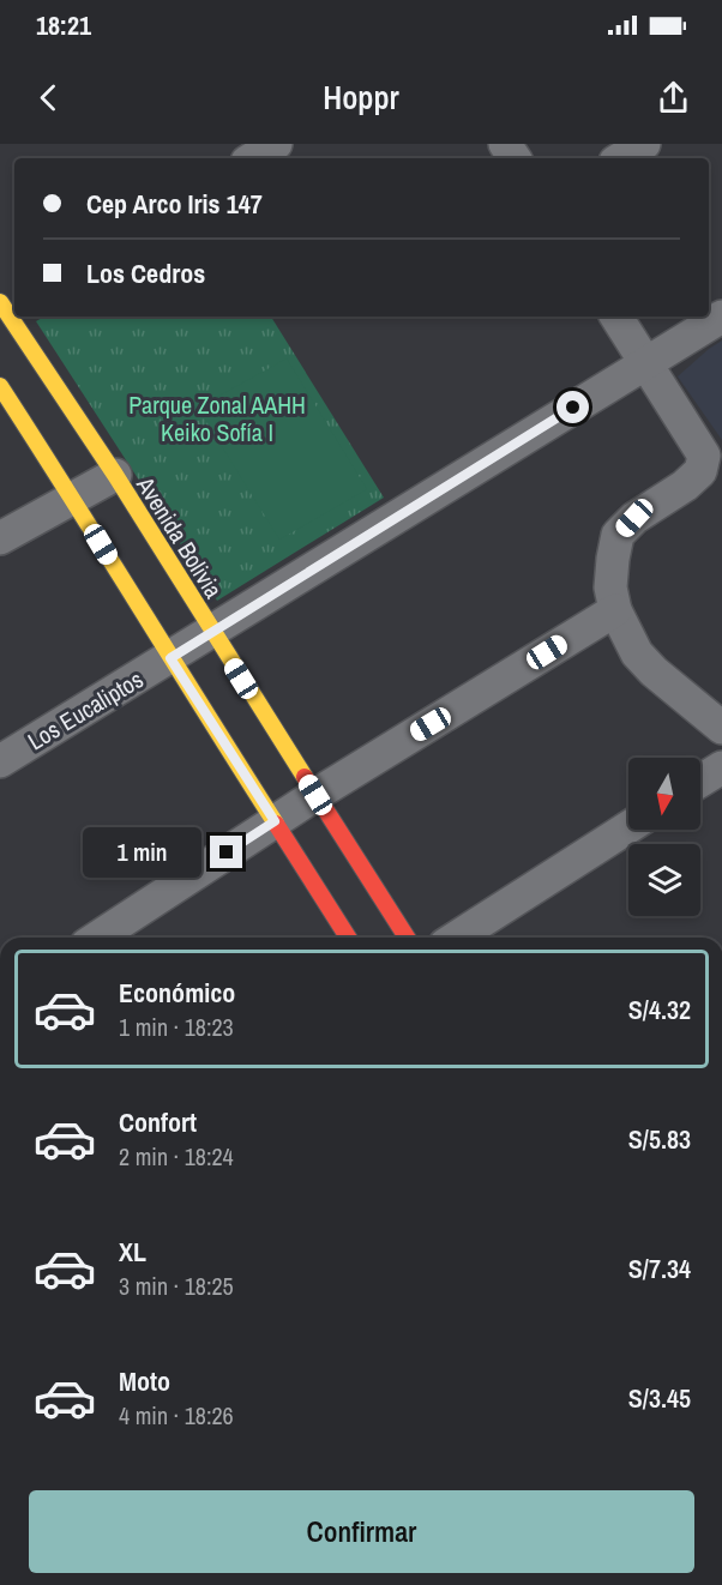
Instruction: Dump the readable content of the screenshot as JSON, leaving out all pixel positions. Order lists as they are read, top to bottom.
{
  "streets": {
    "main road": ["Avenida Bolivia"],
    "street": ["Los Eucaliptos"]
  },
  "crossings": [
    ["Avenida Bolivia", "Los Eucaliptos"]
  ],
  "parks": ["Parque Zonal AAHH Keiko Sofía I"],
  "north": "bottom",
  "page": {
    "status": "18:21",
    "header": "Hoppr",
    "banner": ["Cep Arco Iris 147", "Los Cedros"],
    "bubble": "1 min",
    "list": [
      {
        "name": "Económico",
        "note": "1 min · 18:23",
        "value": "S/4.32"
      },
      {
        "name": "Confort",
        "note": "2 min · 18:24",
        "value": "S/5.83"
      },
      {
        "name": "XL",
        "note": "3 min · 18:25",
        "value": "S/7.34"
      },
      {
        "name": "Moto",
        "note": "4 min · 18:26",
        "value": "S/3.45"
      }
    ],
    "buttons": "Confirmar"
  }
}
